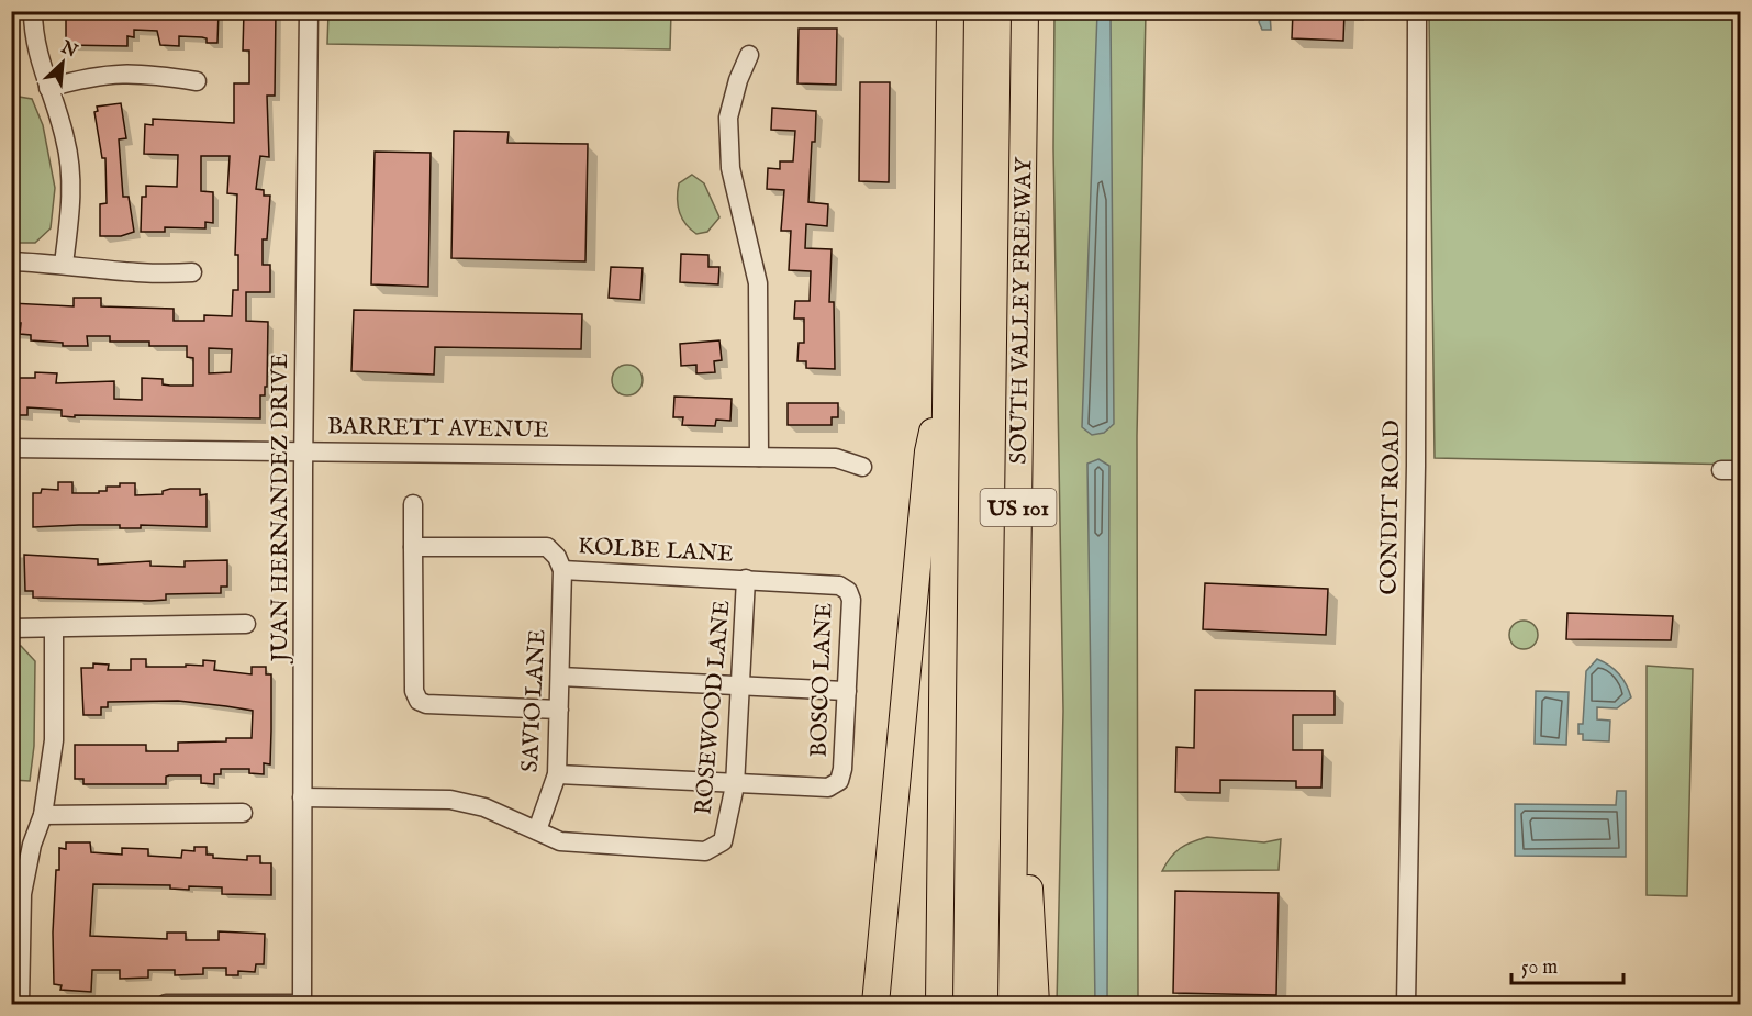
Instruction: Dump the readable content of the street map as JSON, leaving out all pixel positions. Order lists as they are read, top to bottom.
{
  "streets": {
    "highway": ["SOUTH VALLEY FREEWAY", "US 101"],
    "street": [
      "BARRETT AVENUE",
      "JUAN HERNANDEZ DRIVE",
      "CONDIT ROAD",
      "KOLBE LANE",
      "BOSCO LANE",
      "SAVIO LANE",
      "ROSEWOOD LANE"
    ]
  },
  "crossings": [
    ["BARRETT AVENUE", "JUAN HERNANDEZ DRIVE"],
    ["JUAN HERNANDEZ DRIVE", "ROSEWOOD LANE"],
    ["KOLBE LANE", "BOSCO LANE"],
    ["KOLBE LANE", "SAVIO LANE"],
    ["KOLBE LANE", "ROSEWOOD LANE"],
    ["BOSCO LANE", "ROSEWOOD LANE"],
    ["SAVIO LANE", "ROSEWOOD LANE"]
  ],
  "scale_bar": "50 m",
  "north": "top right"
}
